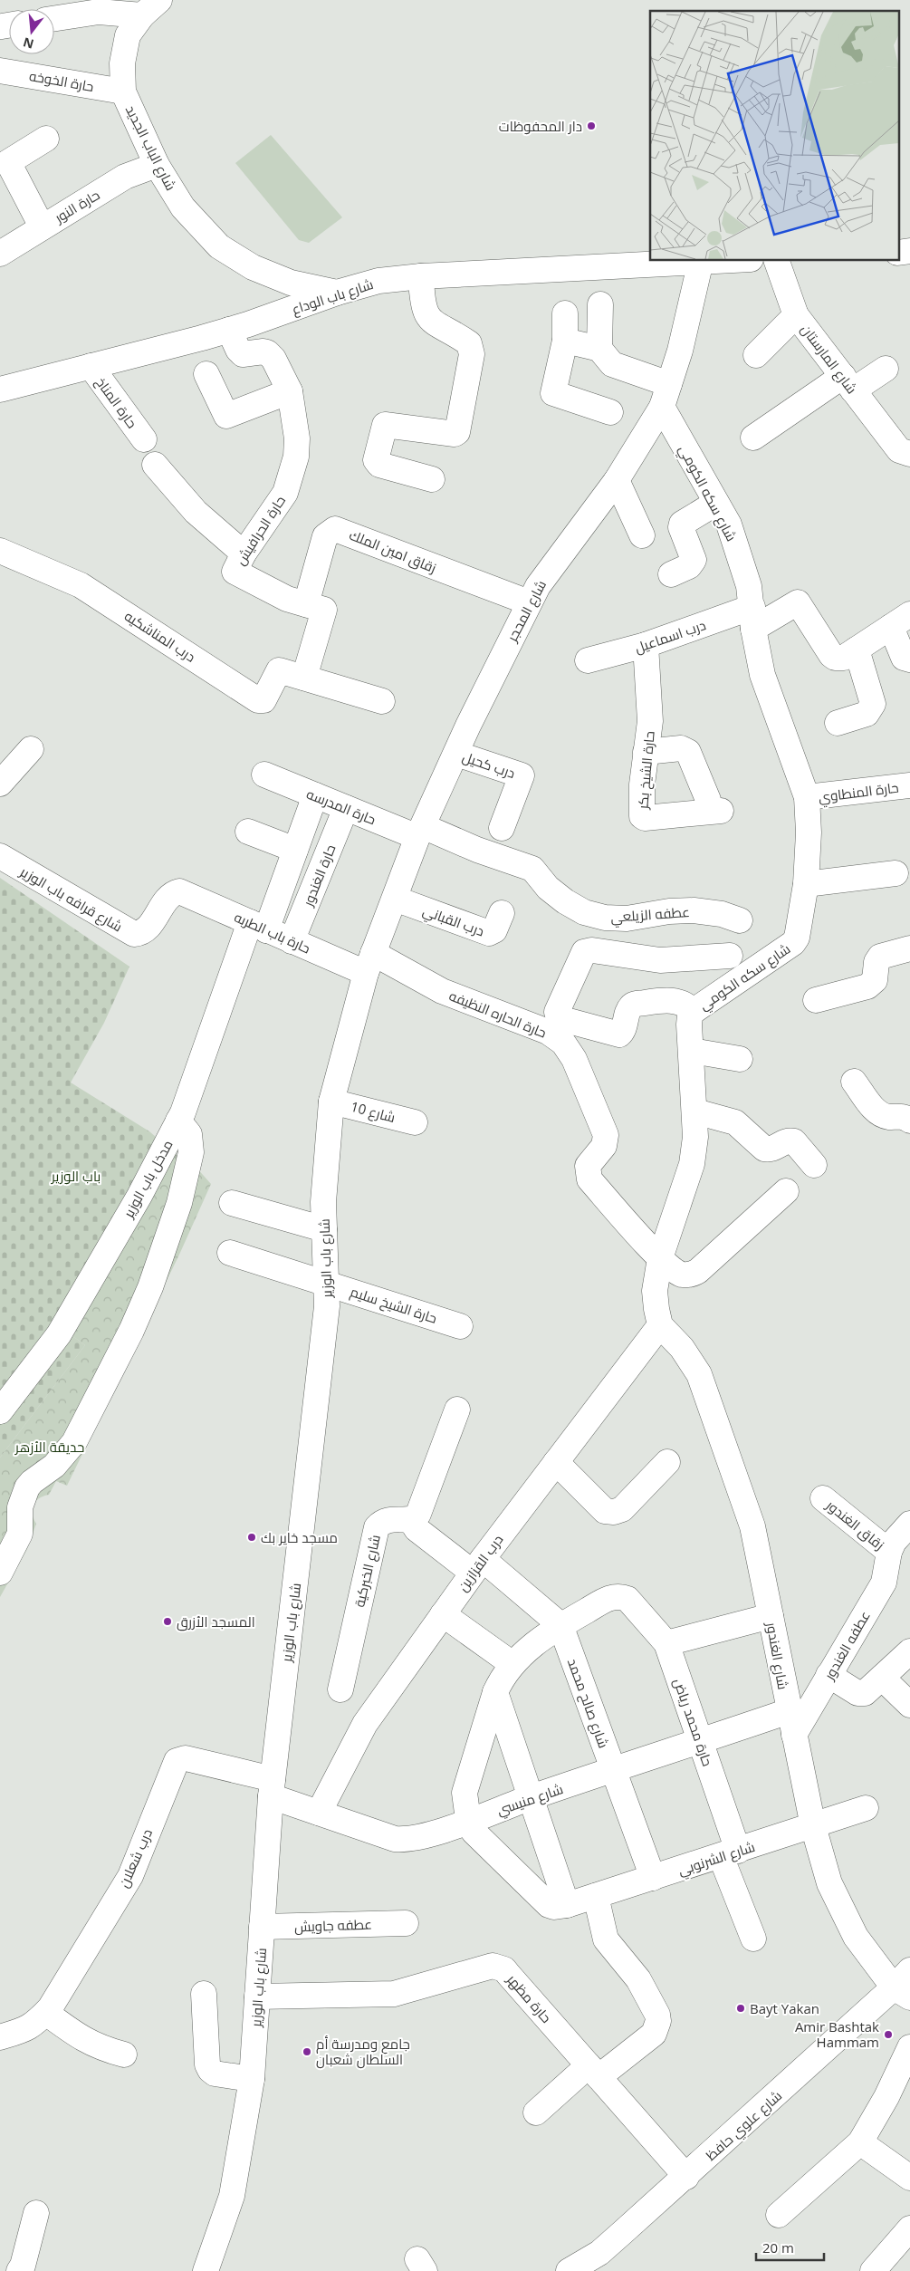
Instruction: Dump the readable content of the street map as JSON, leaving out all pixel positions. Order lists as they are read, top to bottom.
{
  "streets": {
    "street": [
      "حارة الخوخه",
      "شارع الباب الجديد",
      "حارة النور",
      "شارع باب الوداع",
      "شارع المارستان",
      "حارة المناخ",
      "شارع سكه الكومي",
      "حارة الحرافيش",
      "زقاق امين الملك",
      "شارع المحجر",
      "درب المناشكيه",
      "درب اسماعيل",
      "درب كحيل",
      "حارة الشيخ بكر",
      "حارة المنطاوي",
      "حارة المدرسه",
      "حارة الغندور",
      "شارع قرافه باب الوزير",
      "عطفه الزيلعي",
      "درب القباني",
      "حارة باب الطربه",
      "حارة الحاره النظيفه",
      "شارع 10",
      "مدخل باب الوزير",
      "شارع باب الوزير",
      "حارة الشيخ سليم",
      "زقاق الغندور",
      "درب القزازين",
      "شارع الخبركية",
      "عطفه الغندور",
      "شارع الغندور",
      "شارع صالح محمد",
      "حارة محمد رياض",
      "شارع منيسي",
      "درب شعلان",
      "شارع الشرنوبي",
      "عطفه جاويش",
      "حارة مظهر",
      "شارع علوي حافظ"
    ]
  },
  "crossings": [
    ["حارة الخوخه", "شارع الباب الجديد"],
    ["شارع الباب الجديد", "حارة النور"],
    ["شارع الباب الجديد", "شارع باب الوداع"],
    ["شارع باب الوداع", "حارة المناخ"],
    ["شارع باب الوداع", "حارة الحرافيش"],
    ["شارع باب الوداع", "شارع المحجر"],
    ["شارع سكه الكومي", "شارع المحجر"],
    ["شارع سكه الكومي", "درب اسماعيل"],
    ["شارع سكه الكومي", "حارة المنطاوي"],
    ["شارع سكه الكومي", "حارة الحاره النظيفه"],
    ["شارع سكه الكومي", "درب القزازين"],
    ["شارع سكه الكومي", "شارع الغندور"],
    ["حارة الحرافيش", "زقاق امين الملك"],
    ["حارة الحرافيش", "درب المناشكيه"],
    ["زقاق امين الملك", "شارع المحجر"],
    ["شارع المحجر", "درب كحيل"],
    ["شارع المحجر", "حارة المدرسه"],
    ["شارع المحجر", "عطفه الزيلعي"],
    ["شارع المحجر", "درب القباني"],
    ["شارع المحجر", "حارة باب الطربه"],
    ["شارع المحجر", "حارة الحاره النظيفه"],
    ["شارع المحجر", "شارع باب الوزير"],
    ["درب اسماعيل", "حارة الشيخ بكر"],
    ["حارة المدرسه", "حارة الغندور"],
    ["حارة المدرسه", "عطفه الزيلعي"],
    ["حارة المدرسه", "مدخل باب الوزير"],
    ["حارة الغندور", "حارة باب الطربه"],
    ["شارع قرافه باب الوزير", "حارة باب الطربه"],
    ["حارة باب الطربه", "حارة الحاره النظيفه"],
    ["حارة باب الطربه", "مدخل باب الوزير"],
    ["حارة باب الطربه", "شارع باب الوزير"],
    ["حارة الحاره النظيفه", "شارع باب الوزير"],
    ["شارع 10", "شارع باب الوزير"],
    ["شارع باب الوزير", "حارة الشيخ سليم"],
    ["شارع باب الوزير", "شارع منيسي"],
    ["شارع باب الوزير", "درب شعلان"],
    ["شارع باب الوزير", "عطفه جاويش"],
    ["شارع باب الوزير", "حارة مظهر"],
    ["زقاق الغندور", "عطفه الغندور"],
    ["درب القزازين", "شارع الغندور"],
    ["درب القزازين", "شارع صالح محمد"],
    ["درب القزازين", "شارع منيسي"],
    ["شارع الخبركية", "شارع صالح محمد"],
    ["عطفه الغندور", "شارع الغندور"],
    ["عطفه الغندور", "شارع منيسي"],
    ["شارع الغندور", "شارع منيسي"],
    ["شارع الغندور", "شارع الشرنوبي"],
    ["شارع الغندور", "شارع علوي حافظ"],
    ["شارع صالح محمد", "حارة محمد رياض"],
    ["شارع صالح محمد", "شارع منيسي"],
    ["شارع صالح محمد", "شارع الشرنوبي"],
    ["حارة محمد رياض", "شارع منيسي"],
    ["حارة محمد رياض", "شارع الشرنوبي"],
    ["شارع منيسي", "درب شعلان"],
    ["حارة مظهر", "شارع علوي حافظ"]
  ],
  "parks": ["باب الوزير", "حديقة الأزهر"],
  "places": [
    "دار المحفوظات",
    "مسجد خاير بك",
    "المسجد الأزرق",
    "Bayt Yakan",
    "Amir Bashtak Hammam",
    "جامع ومدرسة أم السلطان شعبان"
  ],
  "scale_bar": "20 m",
  "north": "bottom"
}
